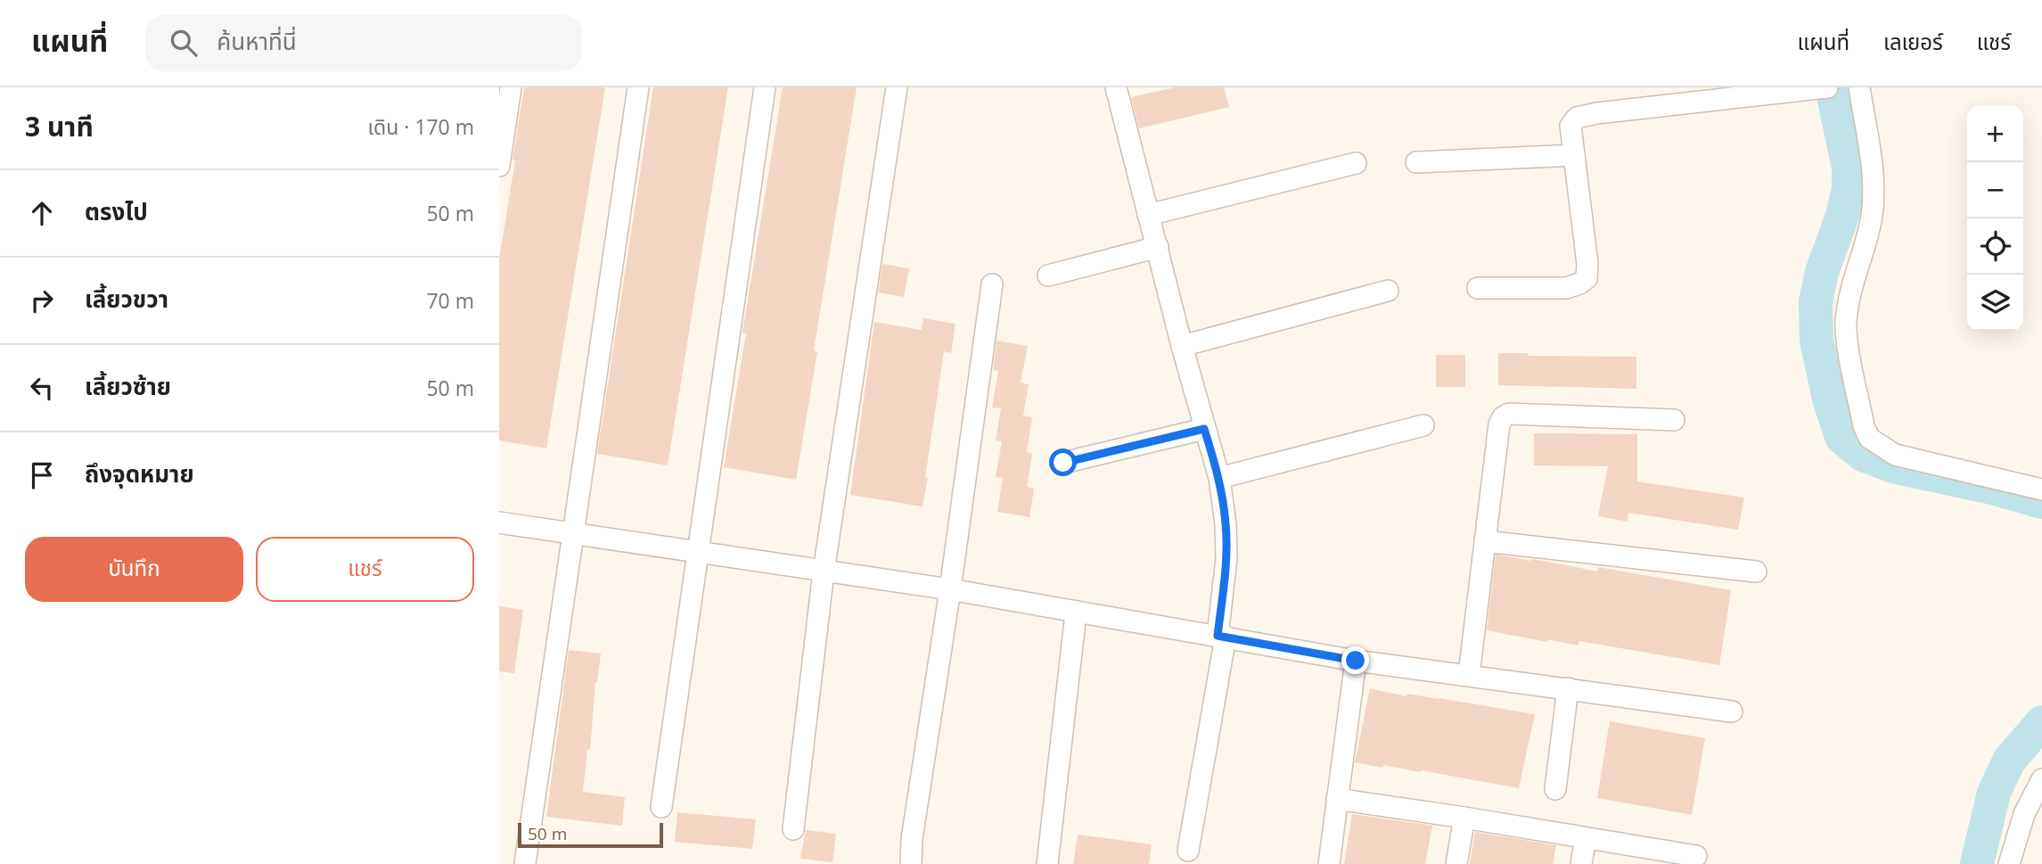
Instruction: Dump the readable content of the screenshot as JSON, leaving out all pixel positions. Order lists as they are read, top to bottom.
{
  "scale_bar": "50 m",
  "page": {
    "header": "แผนที่",
    "search": "ค้นหาที่นี่",
    "nav": ["แผนที่", "เลเยอร์", "แชร์"],
    "heading": ["3 นาที", "เดิน · 170 m"],
    "map_buttons": ["+", "−"],
    "list": [
      ["ตรงไป", "50 m"],
      ["เลี้ยวขวา", "70 m"],
      ["เลี้ยวซ้าย", "50 m"],
      "ถึงจุดหมาย"
    ],
    "buttons": ["บันทึก", "แชร์"],
    "scale": "50 m"
  }
}
